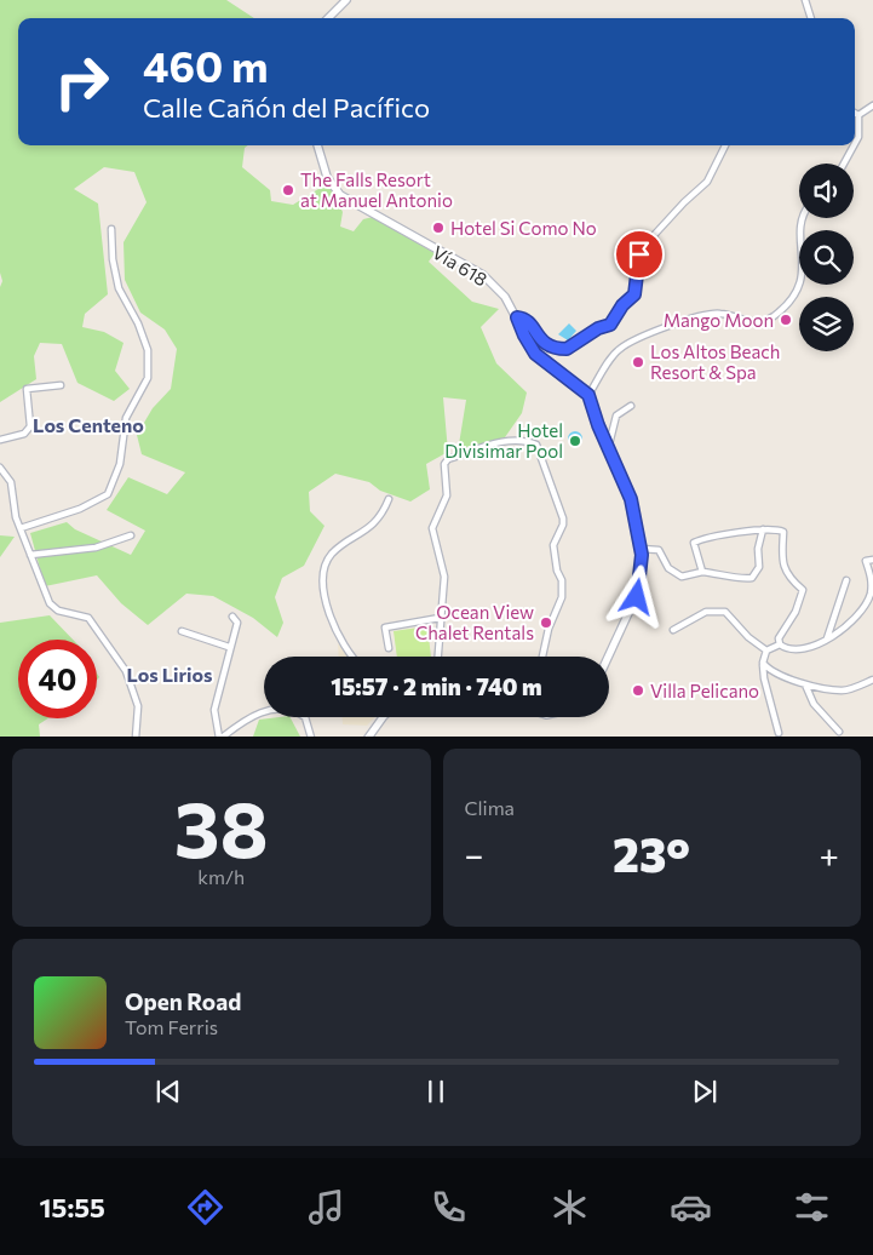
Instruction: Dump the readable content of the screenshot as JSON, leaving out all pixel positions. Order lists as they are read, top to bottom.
{
  "streets": {
    "street": ["Vía 618"]
  },
  "districts": ["Los Centeno", "Los Lirios"],
  "places": [
    "The Falls Resort at Manuel Antonio",
    "Hotel Si Como No",
    "Mango Moon",
    "Los Altos Beach Resort & Spa",
    "Hotel Divisimar Pool",
    "Ocean View Chalet Rentals",
    "Villa Pelicano"
  ],
  "page": {
    "turn": ["460 m", "Calle Cañón del Pacífico"],
    "limit": "40",
    "trip": "15:57 · 2 min · 740 m",
    "tile": [
      ["38", "km/h"],
      "Clima"
    ],
    "heat": ["−", "23°", "+"],
    "song": ["Open Road", "Tom Ferris"],
    "tabs": "15:55"
  }
}
